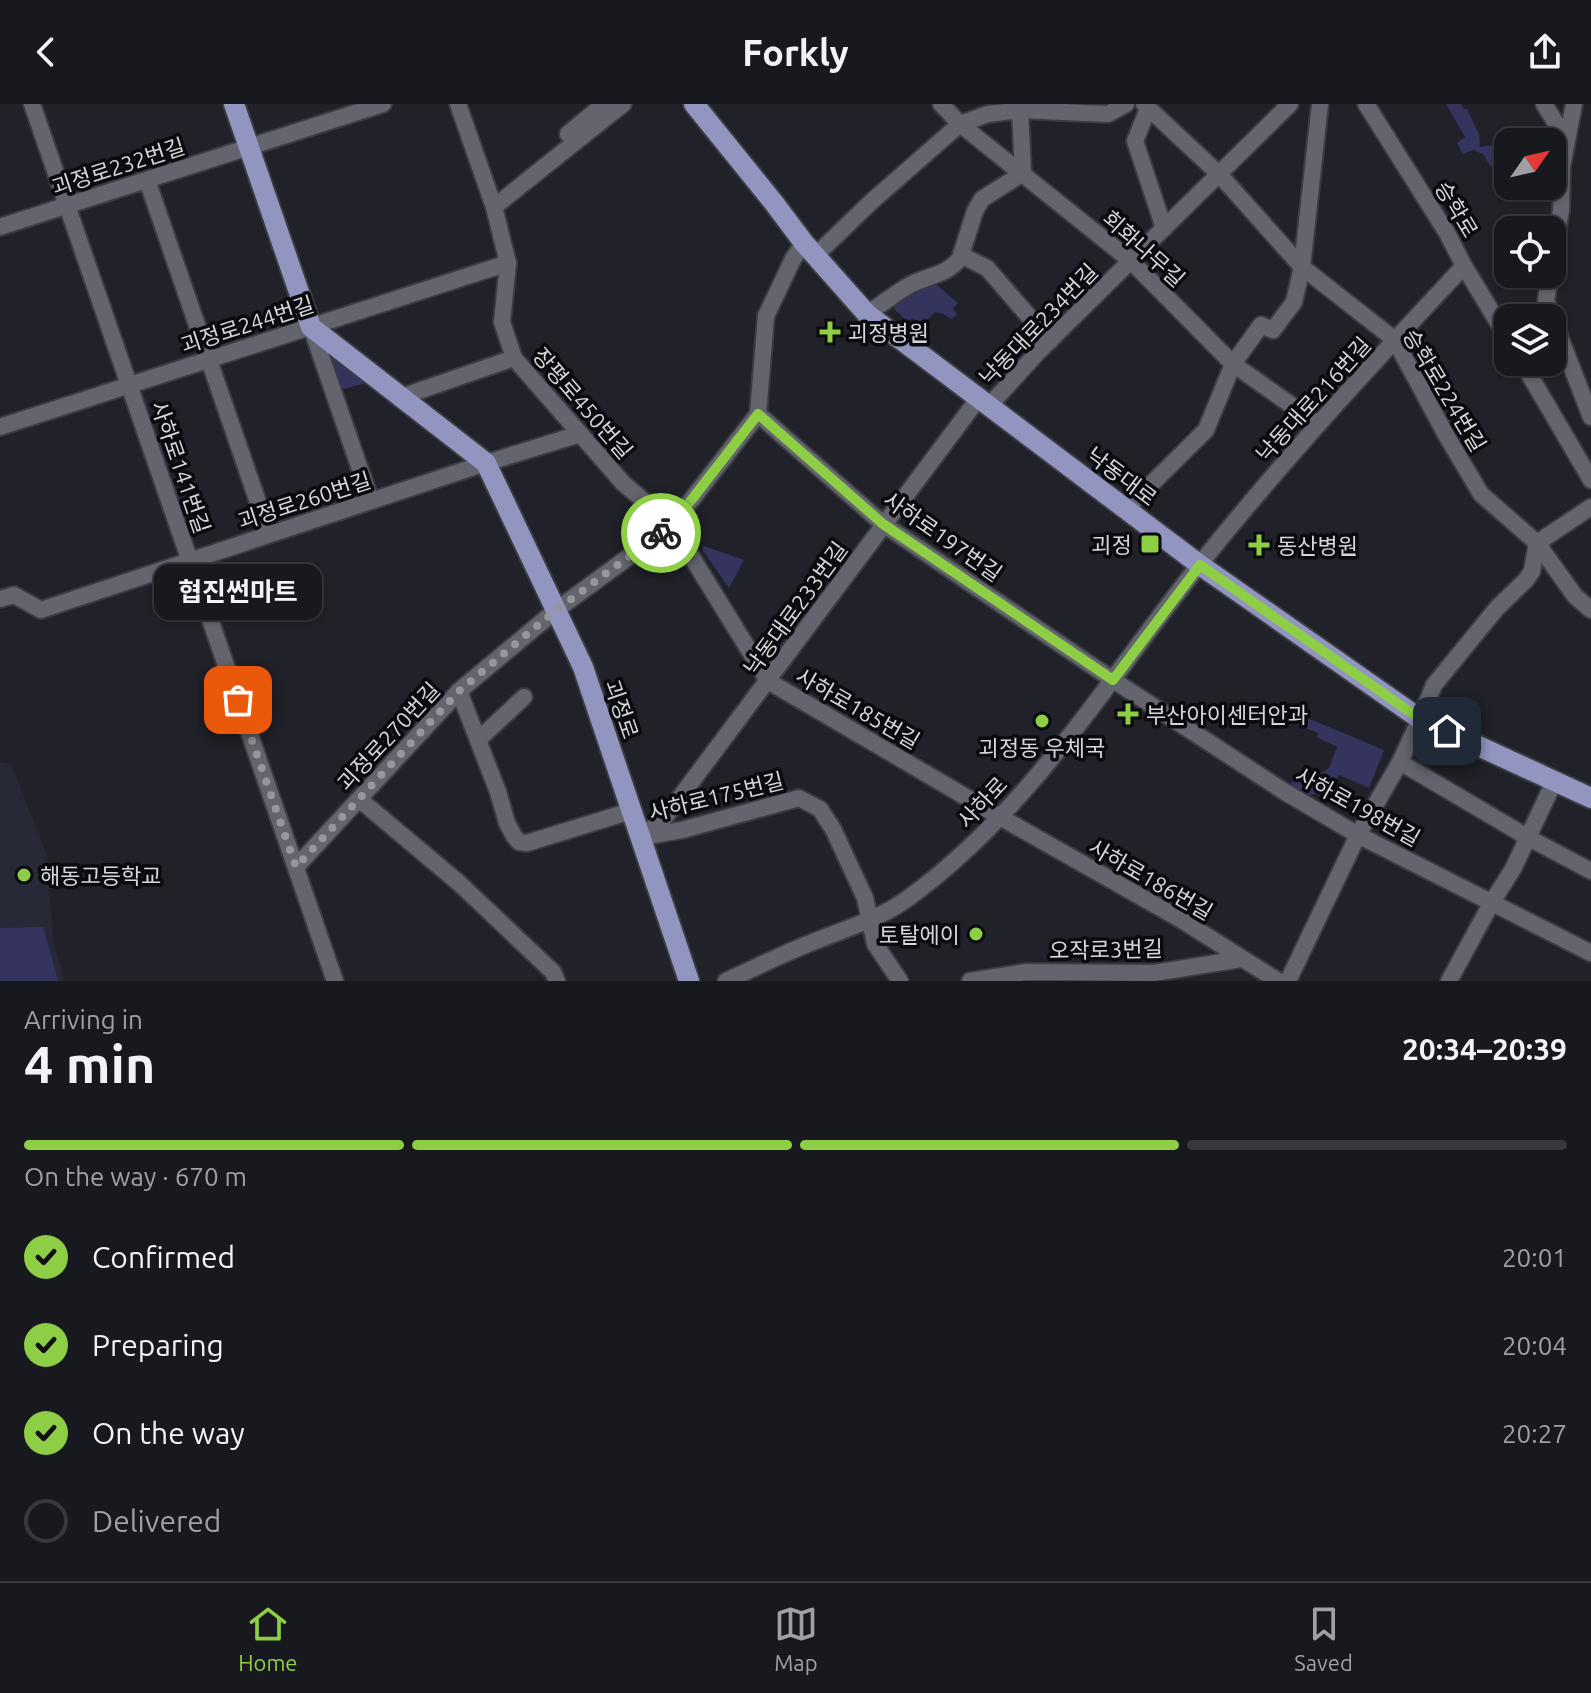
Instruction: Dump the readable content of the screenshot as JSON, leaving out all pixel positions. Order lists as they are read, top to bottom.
{
  "streets": {
    "main road": ["낙동대로", "괴정로"],
    "street": [
      "괴정로232번길",
      "승학로",
      "회화나무길",
      "괴정로244번길",
      "낙동대로234번길",
      "승학로224번길",
      "낙동대로216번길",
      "장평로450번길",
      "사하로141번길",
      "괴정로260번길",
      "사하로197번길",
      "낙동대로233번길",
      "사하로185번길",
      "괴정로270번길",
      "사하로175번길",
      "사하로",
      "사하로198번길",
      "사하로186번길",
      "오작로3번길"
    ]
  },
  "crossings": [
    ["괴정로232번길", "사하로141번길"],
    ["승학로", "낙동대로216번길"],
    ["회화나무길", "낙동대로234번길"],
    ["회화나무길", "낙동대로216번길"],
    ["괴정로244번길", "장평로450번길"],
    ["괴정로244번길", "사하로141번길"],
    ["괴정로244번길", "괴정로"],
    ["낙동대로234번길", "승학로224번길"],
    ["낙동대로234번길", "낙동대로"],
    ["낙동대로234번길", "낙동대로233번길"],
    ["승학로224번길", "낙동대로216번길"],
    ["낙동대로216번길", "낙동대로"],
    ["낙동대로216번길", "사하로"],
    ["장평로450번길", "사하로185번길"],
    ["장평로450번길", "괴정로270번길"],
    ["사하로141번길", "괴정로260번길"],
    ["사하로141번길", "괴정로270번길"],
    ["낙동대로", "낙동대로233번길"],
    ["낙동대로", "사하로"],
    ["괴정로260번길", "괴정로"],
    ["사하로197번길", "낙동대로233번길"],
    ["사하로197번길", "괴정로270번길"],
    ["사하로197번길", "사하로"],
    ["사하로197번길", "사하로198번길"],
    ["낙동대로233번길", "사하로185번길"],
    ["낙동대로233번길", "괴정로"],
    ["낙동대로233번길", "사하로175번길"],
    ["사하로185번길", "괴정로270번길"],
    ["사하로185번길", "사하로"],
    ["사하로185번길", "사하로186번길"],
    ["괴정로", "괴정로270번길"],
    ["괴정로", "사하로175번길"],
    ["사하로175번길", "사하로"],
    ["사하로", "사하로198번길"],
    ["사하로", "사하로186번길"],
    ["사하로186번길", "오작로3번길"]
  ],
  "places": {
    "health": ["괴정병원", "동산병원", "부산아이센터안과"],
    "transit": ["괴정"],
    "other": [
      "협진썬마트",
      "괴정동 우체국",
      "해동고등학교",
      "토탈에이"
    ]
  },
  "north": "top right",
  "page": {
    "header": "Forkly",
    "bubble": "협진썬마트",
    "heading": ["4 min", "Arriving in", "20:34–20:39"],
    "bar": "On the way · 670 m",
    "list": [
      ["Confirmed", "20:01"],
      ["Preparing", "20:04"],
      ["On the way", "20:27"],
      "Delivered"
    ],
    "tabs": ["Home", "Map", "Saved"]
  }
}
